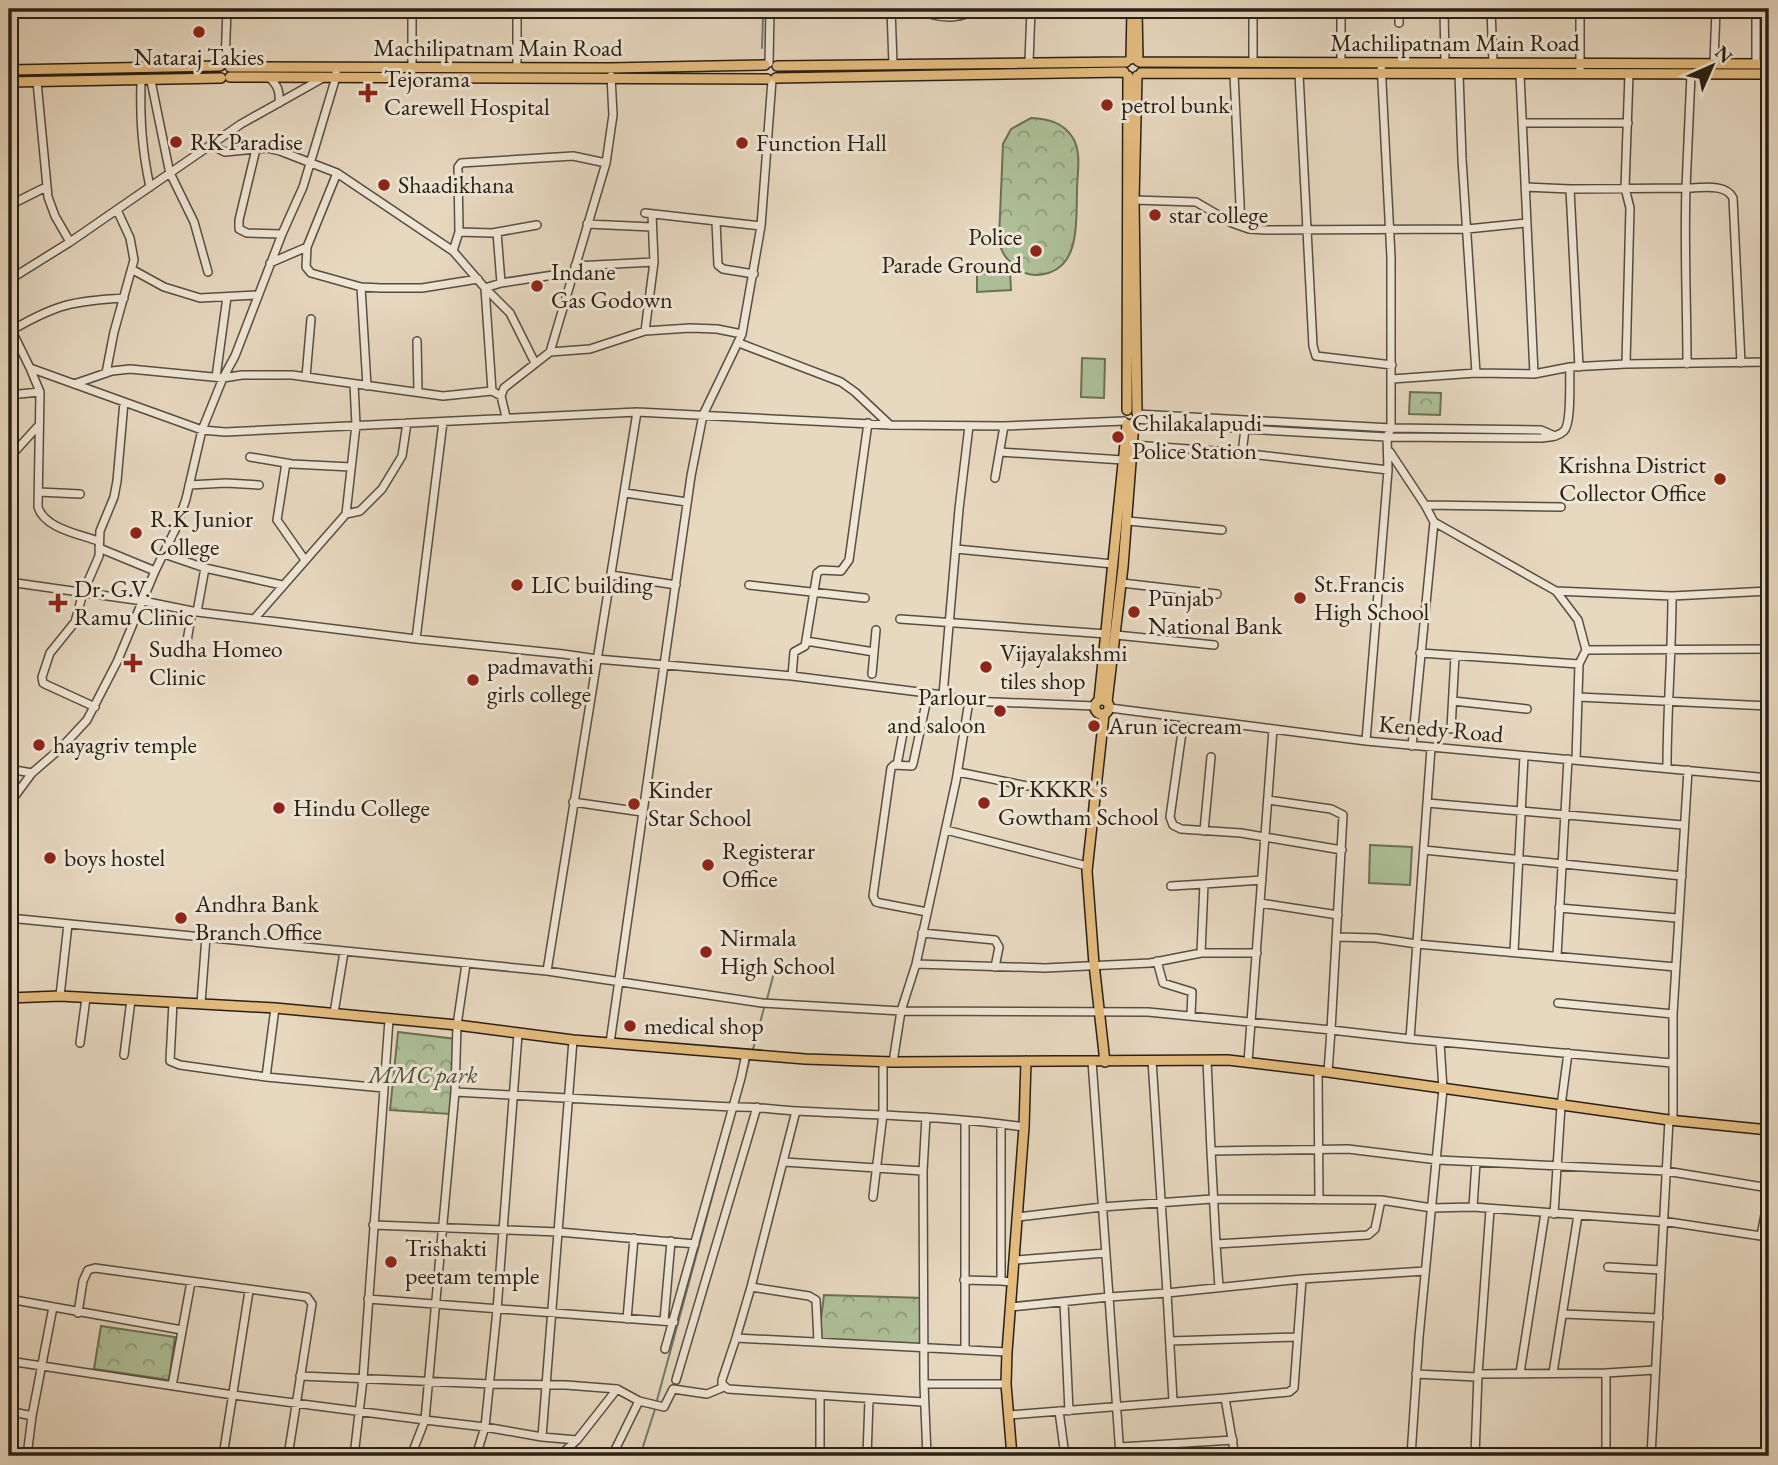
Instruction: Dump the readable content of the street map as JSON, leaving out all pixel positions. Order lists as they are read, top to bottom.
{
  "streets": {
    "main road": ["Machilipatnam Main Road"],
    "street": ["Kenedy Road"]
  },
  "parks": ["MMC park"],
  "places": {
    "other": [
      "Nataraj Takies",
      "petrol bunk",
      "RK Paradise",
      "Function Hall",
      "Shaadikhana",
      "star college",
      "Police Parade Ground",
      "Indane Gas Godown",
      "Chilakalapudi Police Station",
      "Krishna District Collector Office",
      "R.K Junior College",
      "LIC building",
      "St.Francis High School",
      "Punjab National Bank",
      "Vijayalakshmi tiles shop",
      "padmavathi girls college",
      "Parlour and saloon",
      "Arun icecream",
      "hayagriv temple",
      "Dr KKKR's Gowtham School",
      "Kinder Star School",
      "Hindu College",
      "boys hostel",
      "Registerar Office",
      "Andhra Bank Branch Office",
      "Nirmala High School",
      "medical shop",
      "Trishakti peetam temple"
    ],
    "health": ["Tejorama Carewell Hospital", "Dr. G.V. Ramu Clinic", "Sudha Homeo Clinic"]
  },
  "north": "top right"
}
